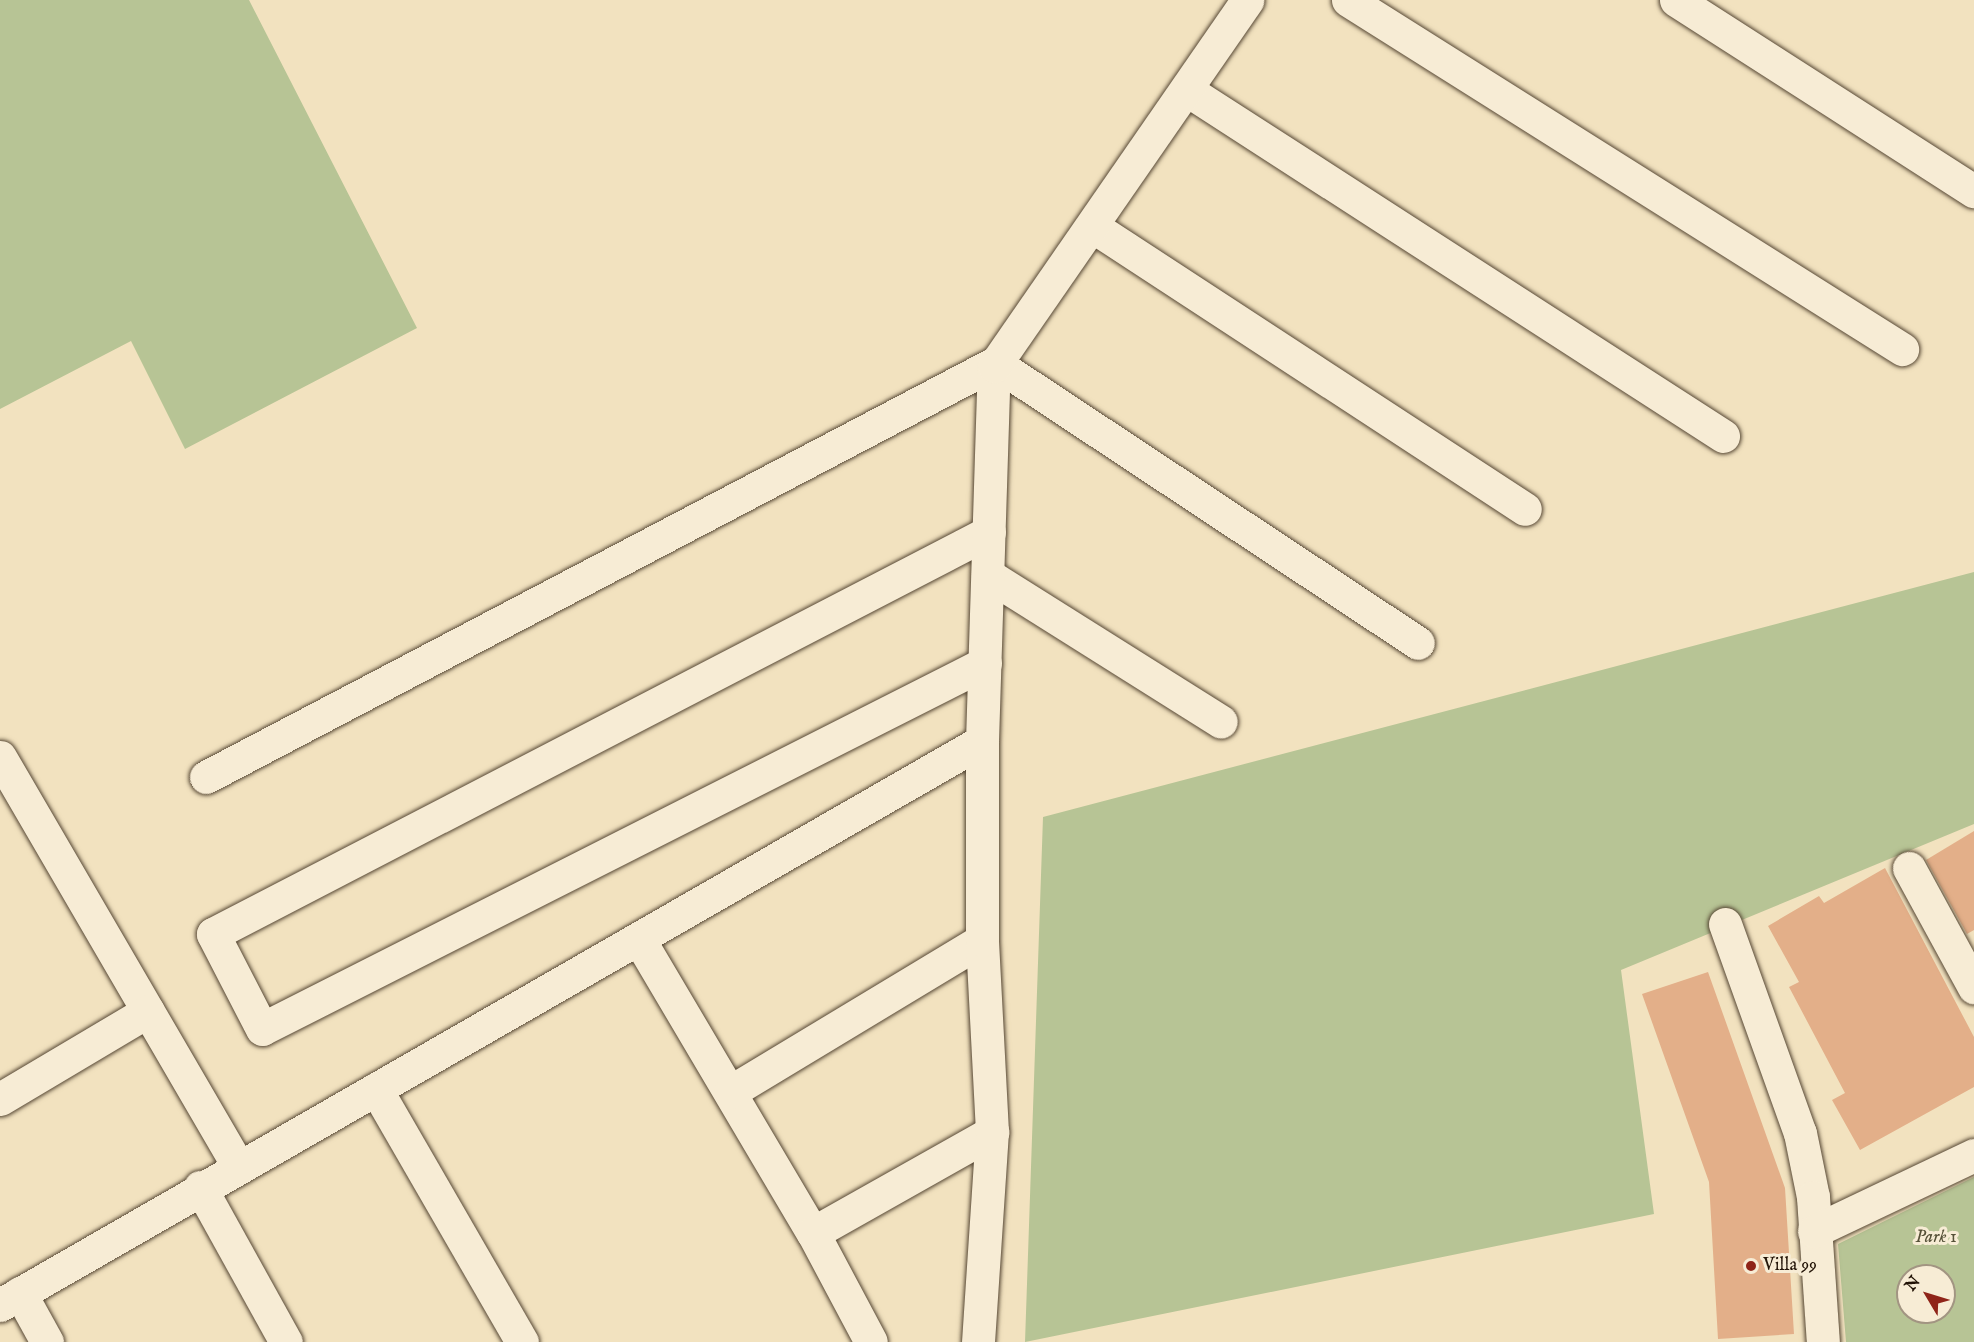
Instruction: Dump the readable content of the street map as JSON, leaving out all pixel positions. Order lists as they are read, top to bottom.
{
  "parks": ["Park 1"],
  "places": ["Villa 99"],
  "north": "top left"
}
